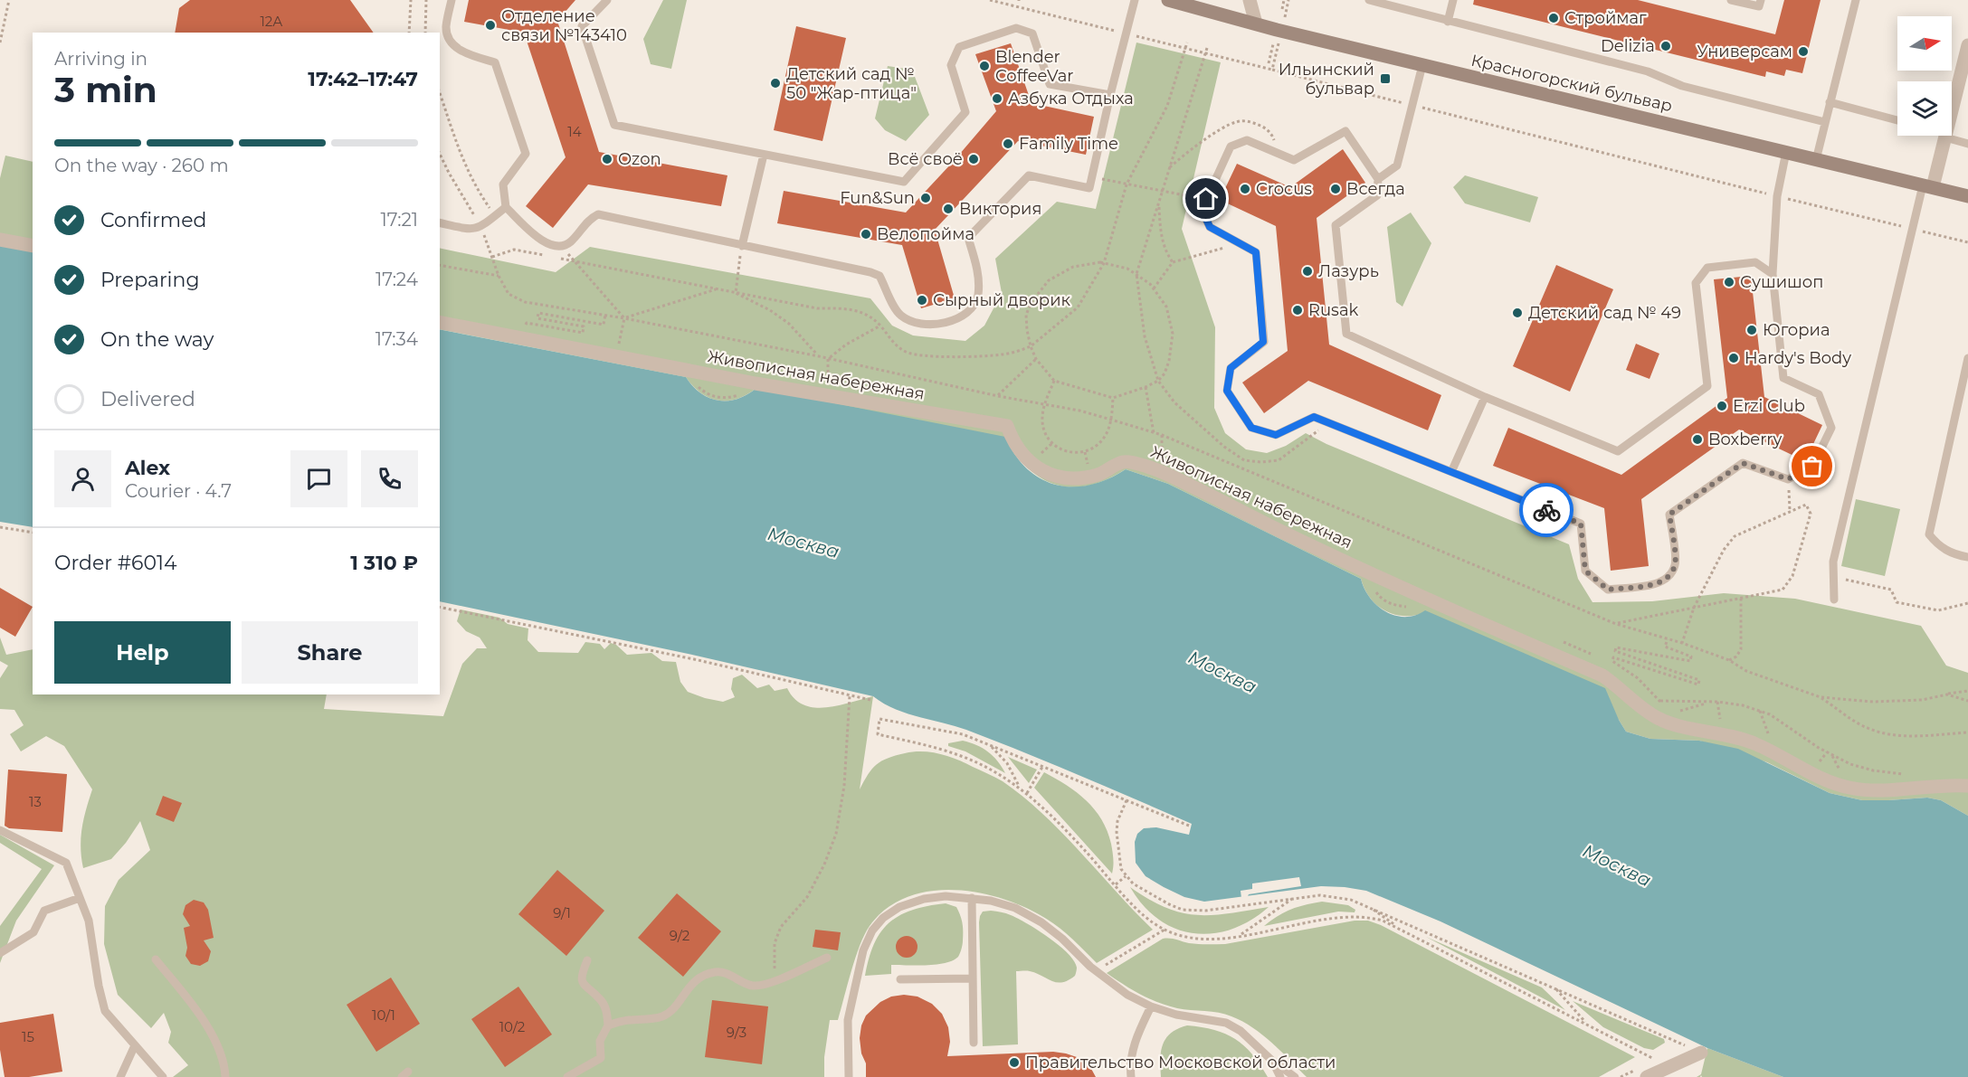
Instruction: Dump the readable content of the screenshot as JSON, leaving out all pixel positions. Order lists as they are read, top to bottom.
{
  "streets": {
    "main road": ["Красногорский бульвар"],
    "street": ["Живописная набережная"]
  },
  "water": ["Москва"],
  "places": {
    "other": [
      "Строймаг",
      "Отделение связи №143410",
      "Delizia",
      "Универсам",
      "Blender CoffeeVar",
      "Детский сад № 50 \"Жар-птица\"",
      "Азбука Отдыха",
      "Family Time",
      "Ozon",
      "Всё своё",
      "Crocus",
      "Всегда",
      "Fun&Sun",
      "Виктория",
      "Велопойма",
      "Лазурь",
      "Сушишоп",
      "Сырный дворик",
      "Rusak",
      "Детский сад № 49",
      "Югориа",
      "Hardy's Body",
      "Erzi Club",
      "Boxberry",
      "Правительство Московской области"
    ],
    "transit": ["Ильинский бульвар"]
  },
  "house_numbers": [
    "12А",
    "14",
    "13",
    "9/1",
    "9/2",
    "10/1",
    "10/2",
    "9/3",
    "15"
  ],
  "north": "right",
  "page": {
    "heading": ["3 min", "Arriving in", "17:42–17:47"],
    "panel": [
      "Alex",
      "Courier · 4.7",
      "Order #6014",
      "1 310 ₽"
    ],
    "bar": "On the way · 260 m",
    "list": [
      ["Confirmed", "17:21"],
      ["Preparing", "17:24"],
      ["On the way", "17:34"],
      "Delivered"
    ],
    "buttons": ["Help", "Share"]
  }
}
